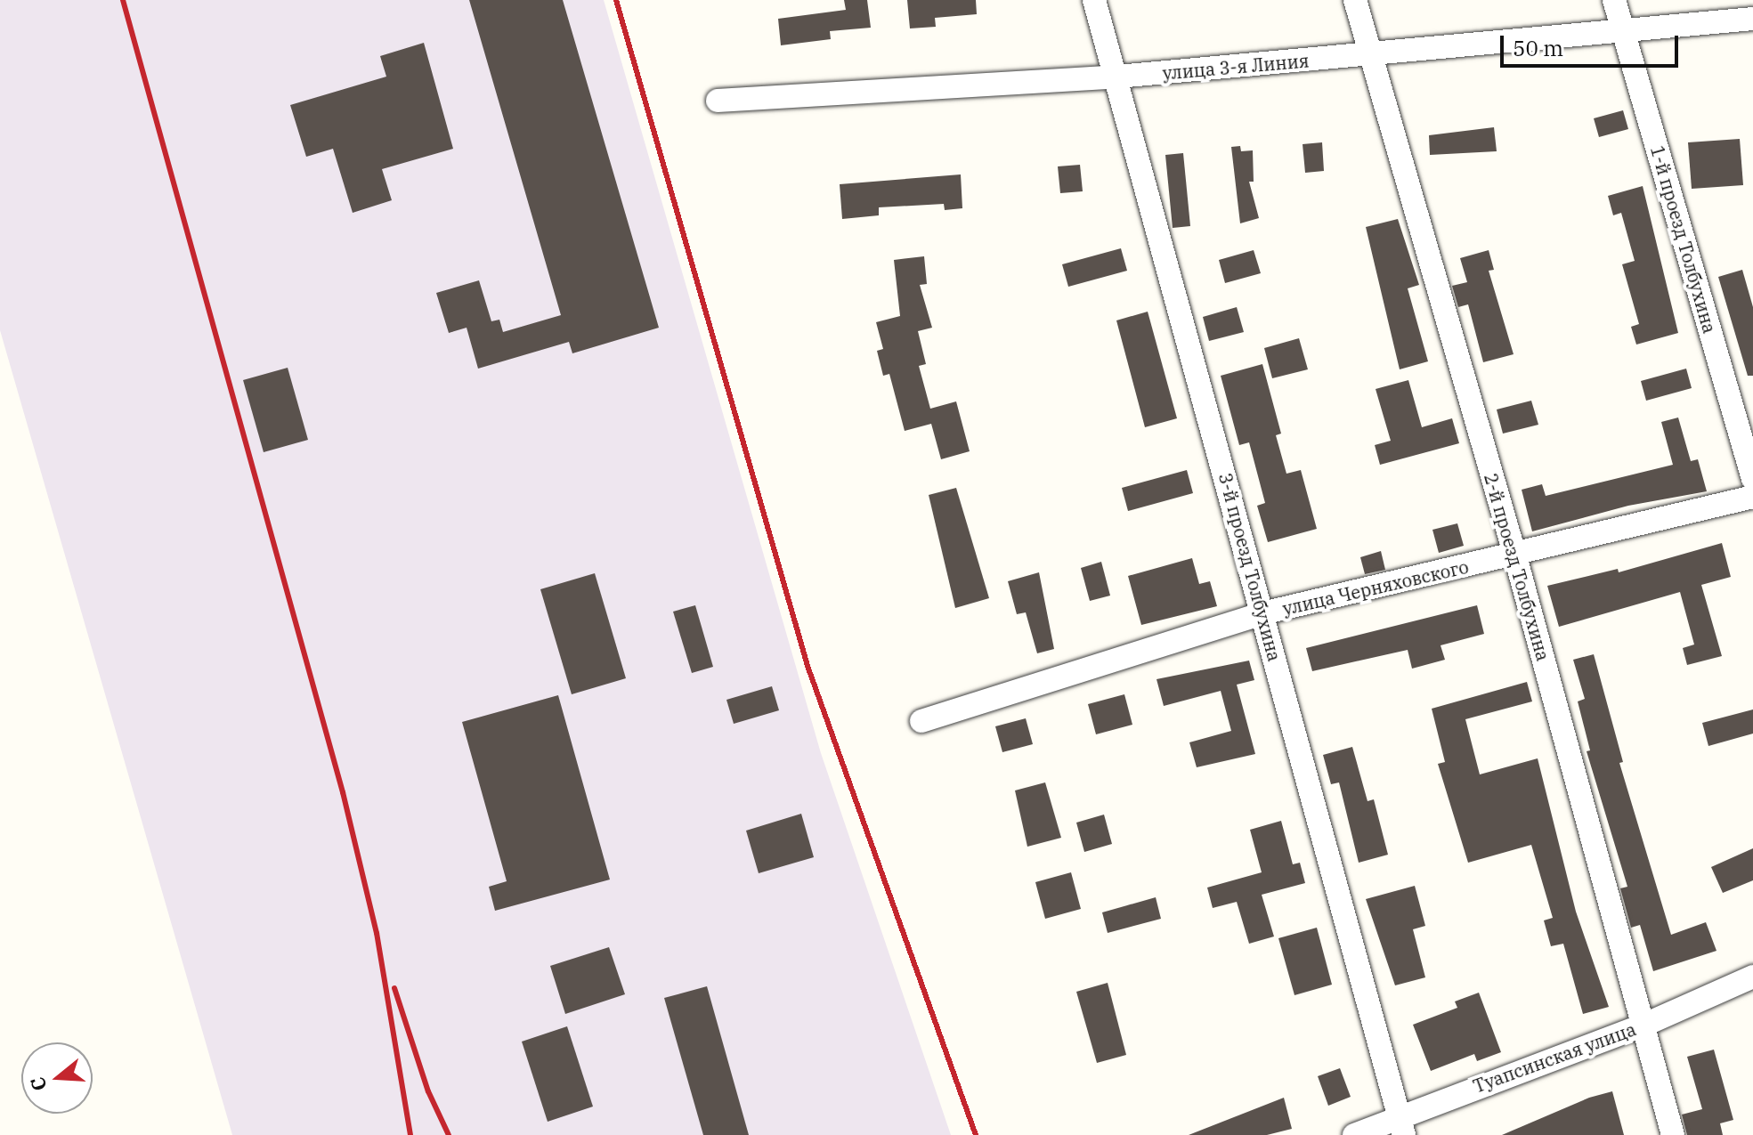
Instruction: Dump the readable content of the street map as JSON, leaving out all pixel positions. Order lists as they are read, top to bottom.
{
  "streets": {
    "street": [
      "улица 3-я Линия",
      "1-й проезд Толбухина",
      "3-й проезд Толбухина",
      "2-й проезд Толбухина",
      "улица Черняховского",
      "Туапсинская улица"
    ]
  },
  "crossings": [
    ["улица 3-я Линия", "1-й проезд Толбухина"],
    ["улица 3-я Линия", "3-й проезд Толбухина"],
    ["улица 3-я Линия", "2-й проезд Толбухина"],
    ["3-й проезд Толбухина", "улица Черняховского"],
    ["3-й проезд Толбухина", "Туапсинская улица"],
    ["2-й проезд Толбухина", "улица Черняховского"],
    ["2-й проезд Толбухина", "Туапсинская улица"]
  ],
  "scale_bar": "50 m",
  "north": "left"
}
